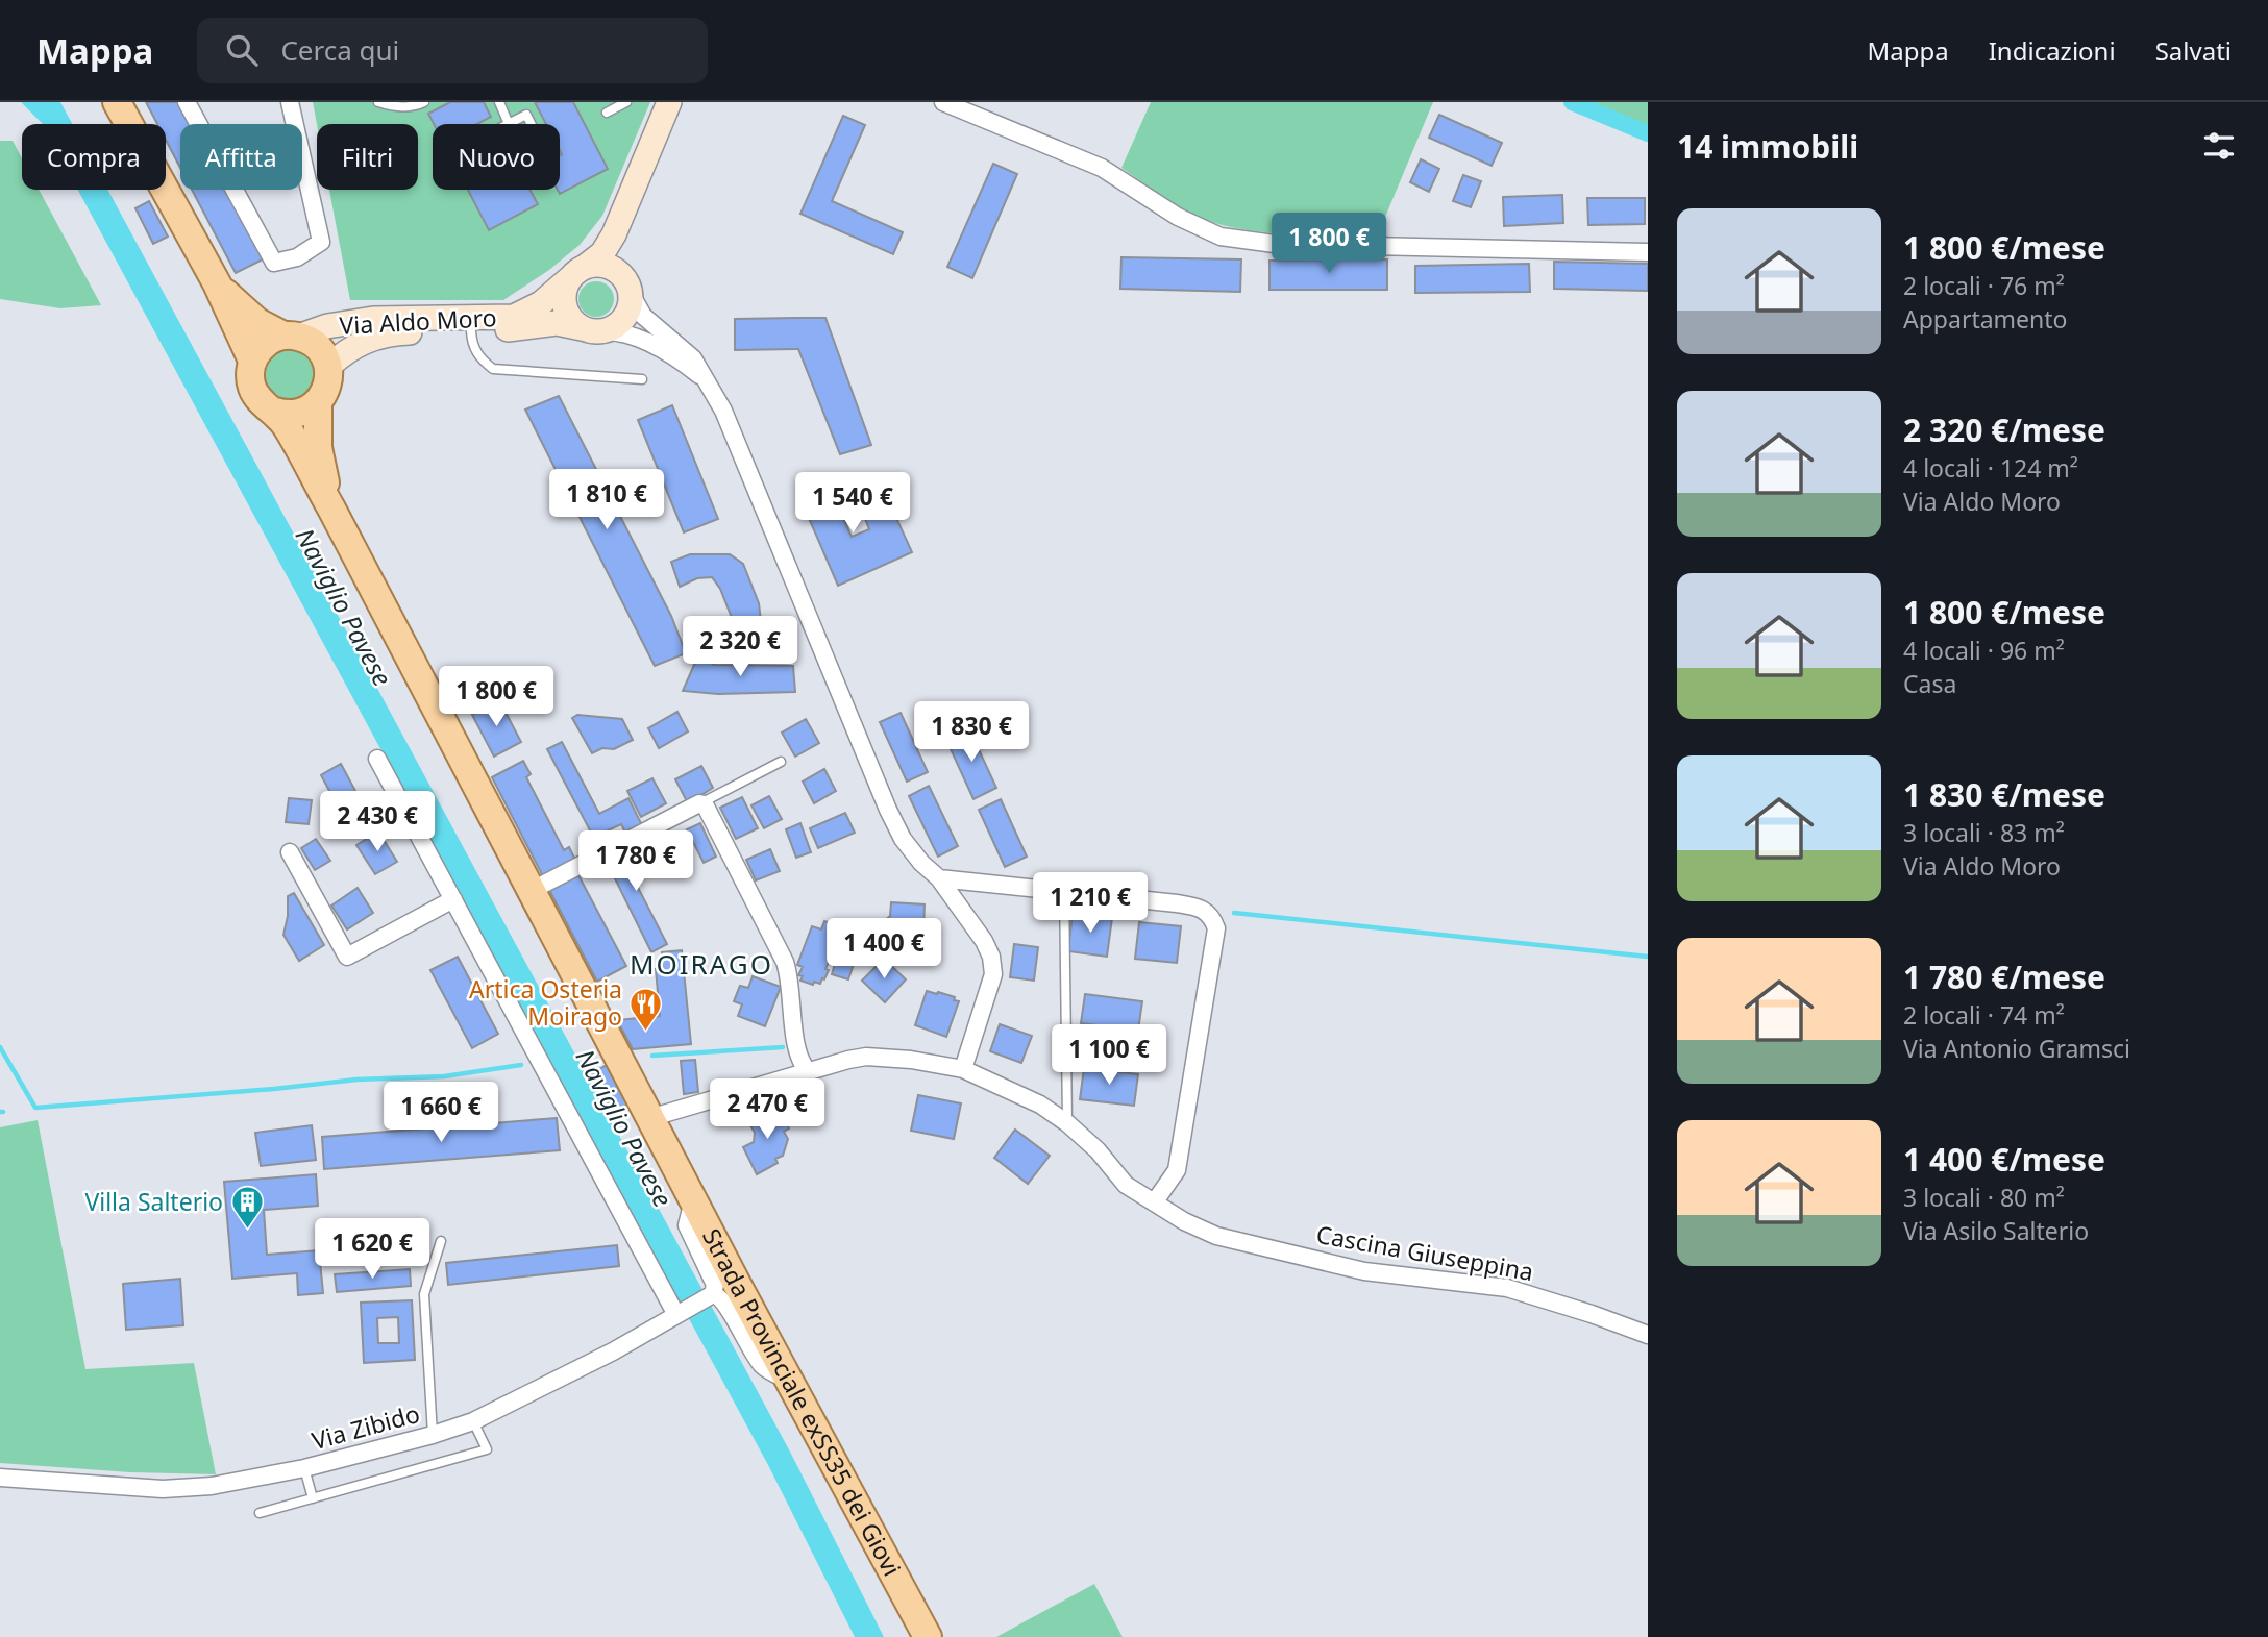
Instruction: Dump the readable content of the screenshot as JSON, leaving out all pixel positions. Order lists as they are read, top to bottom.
{
  "streets": {
    "main road": ["Strada Provinciale exSS35 dei Giovi"],
    "street": ["Via Aldo Moro", "Cascina Giuseppina", "Via Zibido"]
  },
  "crossings": [
    ["Via Aldo Moro", "Cascina Giuseppina"],
    ["Cascina Giuseppina", "Strada Provinciale exSS35 dei Giovi"]
  ],
  "districts": ["MOIRAGO"],
  "water": ["Naviglio Pavese"],
  "places": {
    "restaurant": ["Artica Osteria Moirago"],
    "building": ["Villa Salterio"]
  },
  "page": {
    "header": "Mappa",
    "search": "Cerca qui",
    "nav": ["Mappa", "Indicazioni", "Salvati"],
    "heading": "14 immobili",
    "chip": [
      "Compra",
      "Affitta",
      "Filtri",
      "Nuovo"
    ],
    "list": [
      {
        "name": "1 800 €/mese",
        "note": "2 locali · 76 m² · Appartamento"
      },
      {
        "name": "2 320 €/mese",
        "note": "4 locali · 124 m² · Via Aldo Moro"
      },
      {
        "name": "1 800 €/mese",
        "note": "4 locali · 96 m² · Casa"
      },
      {
        "name": "1 830 €/mese",
        "note": "3 locali · 83 m² · Via Aldo Moro"
      },
      {
        "name": "1 780 €/mese",
        "note": "2 locali · 74 m² · Via Antonio Gramsci"
      },
      {
        "name": "1 400 €/mese",
        "note": "3 locali · 80 m² · Via Asilo Salterio"
      }
    ],
    "price": [
      "1 800 €",
      "1 810 €",
      "1 540 €",
      "2 320 €",
      "1 800 €",
      "1 830 €",
      "2 430 €",
      "1 780 €",
      "1 210 €",
      "1 400 €",
      "1 100 €",
      "2 470 €",
      "1 660 €",
      "1 620 €"
    ]
  }
}
